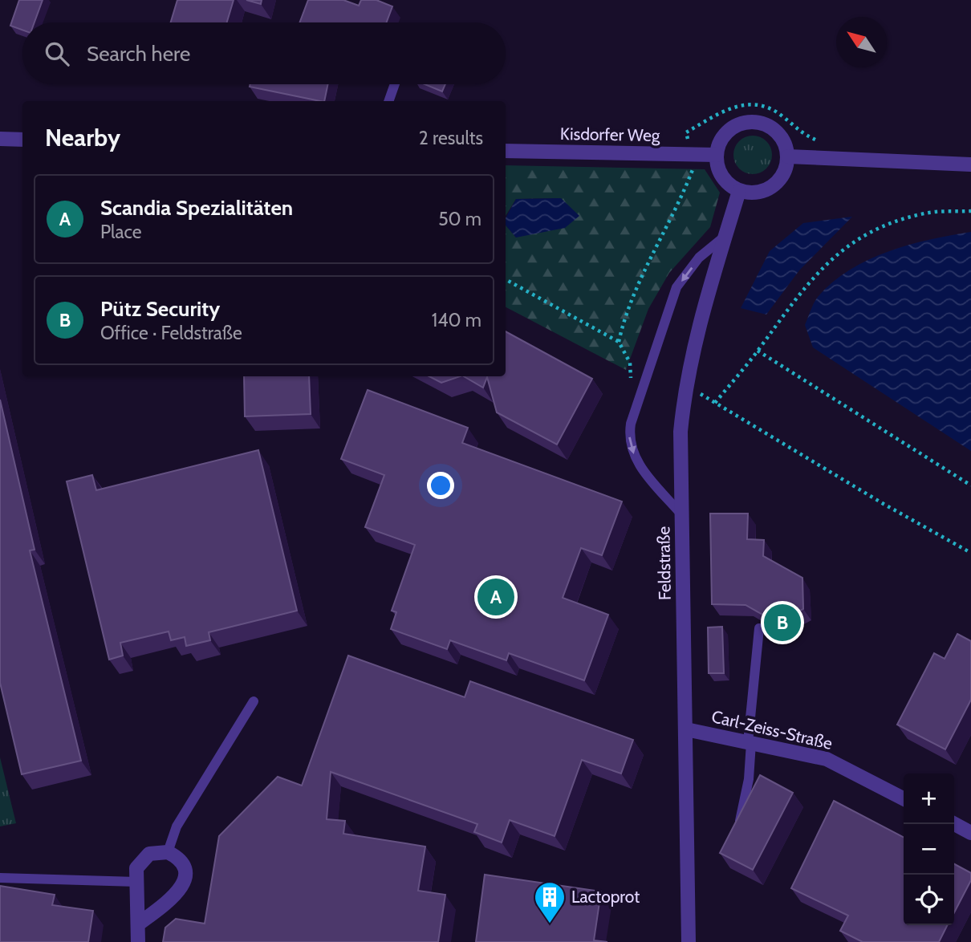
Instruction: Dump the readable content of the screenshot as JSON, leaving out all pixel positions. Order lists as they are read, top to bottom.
{
  "streets": {
    "street": ["Kisdorfer Weg", "Feldstraße", "Carl-Zeiss-Straße"]
  },
  "crossings": [
    ["Kisdorfer Weg", "Feldstraße"],
    ["Feldstraße", "Carl-Zeiss-Straße"]
  ],
  "places": {
    "building": ["Lactoprot"]
  },
  "north": "top left",
  "page": {
    "search": "Search here",
    "heading": ["Nearby", "2 results"],
    "list": [
      {
        "mark": "A",
        "name": "Scandia Spezialitäten",
        "note": "Place",
        "value": "50 m"
      },
      {
        "mark": "B",
        "name": "Pütz Security",
        "note": "Office · Feldstraße",
        "value": "140 m"
      }
    ],
    "pins": ["A", "B"],
    "map_buttons": ["+", "−"]
  }
}
